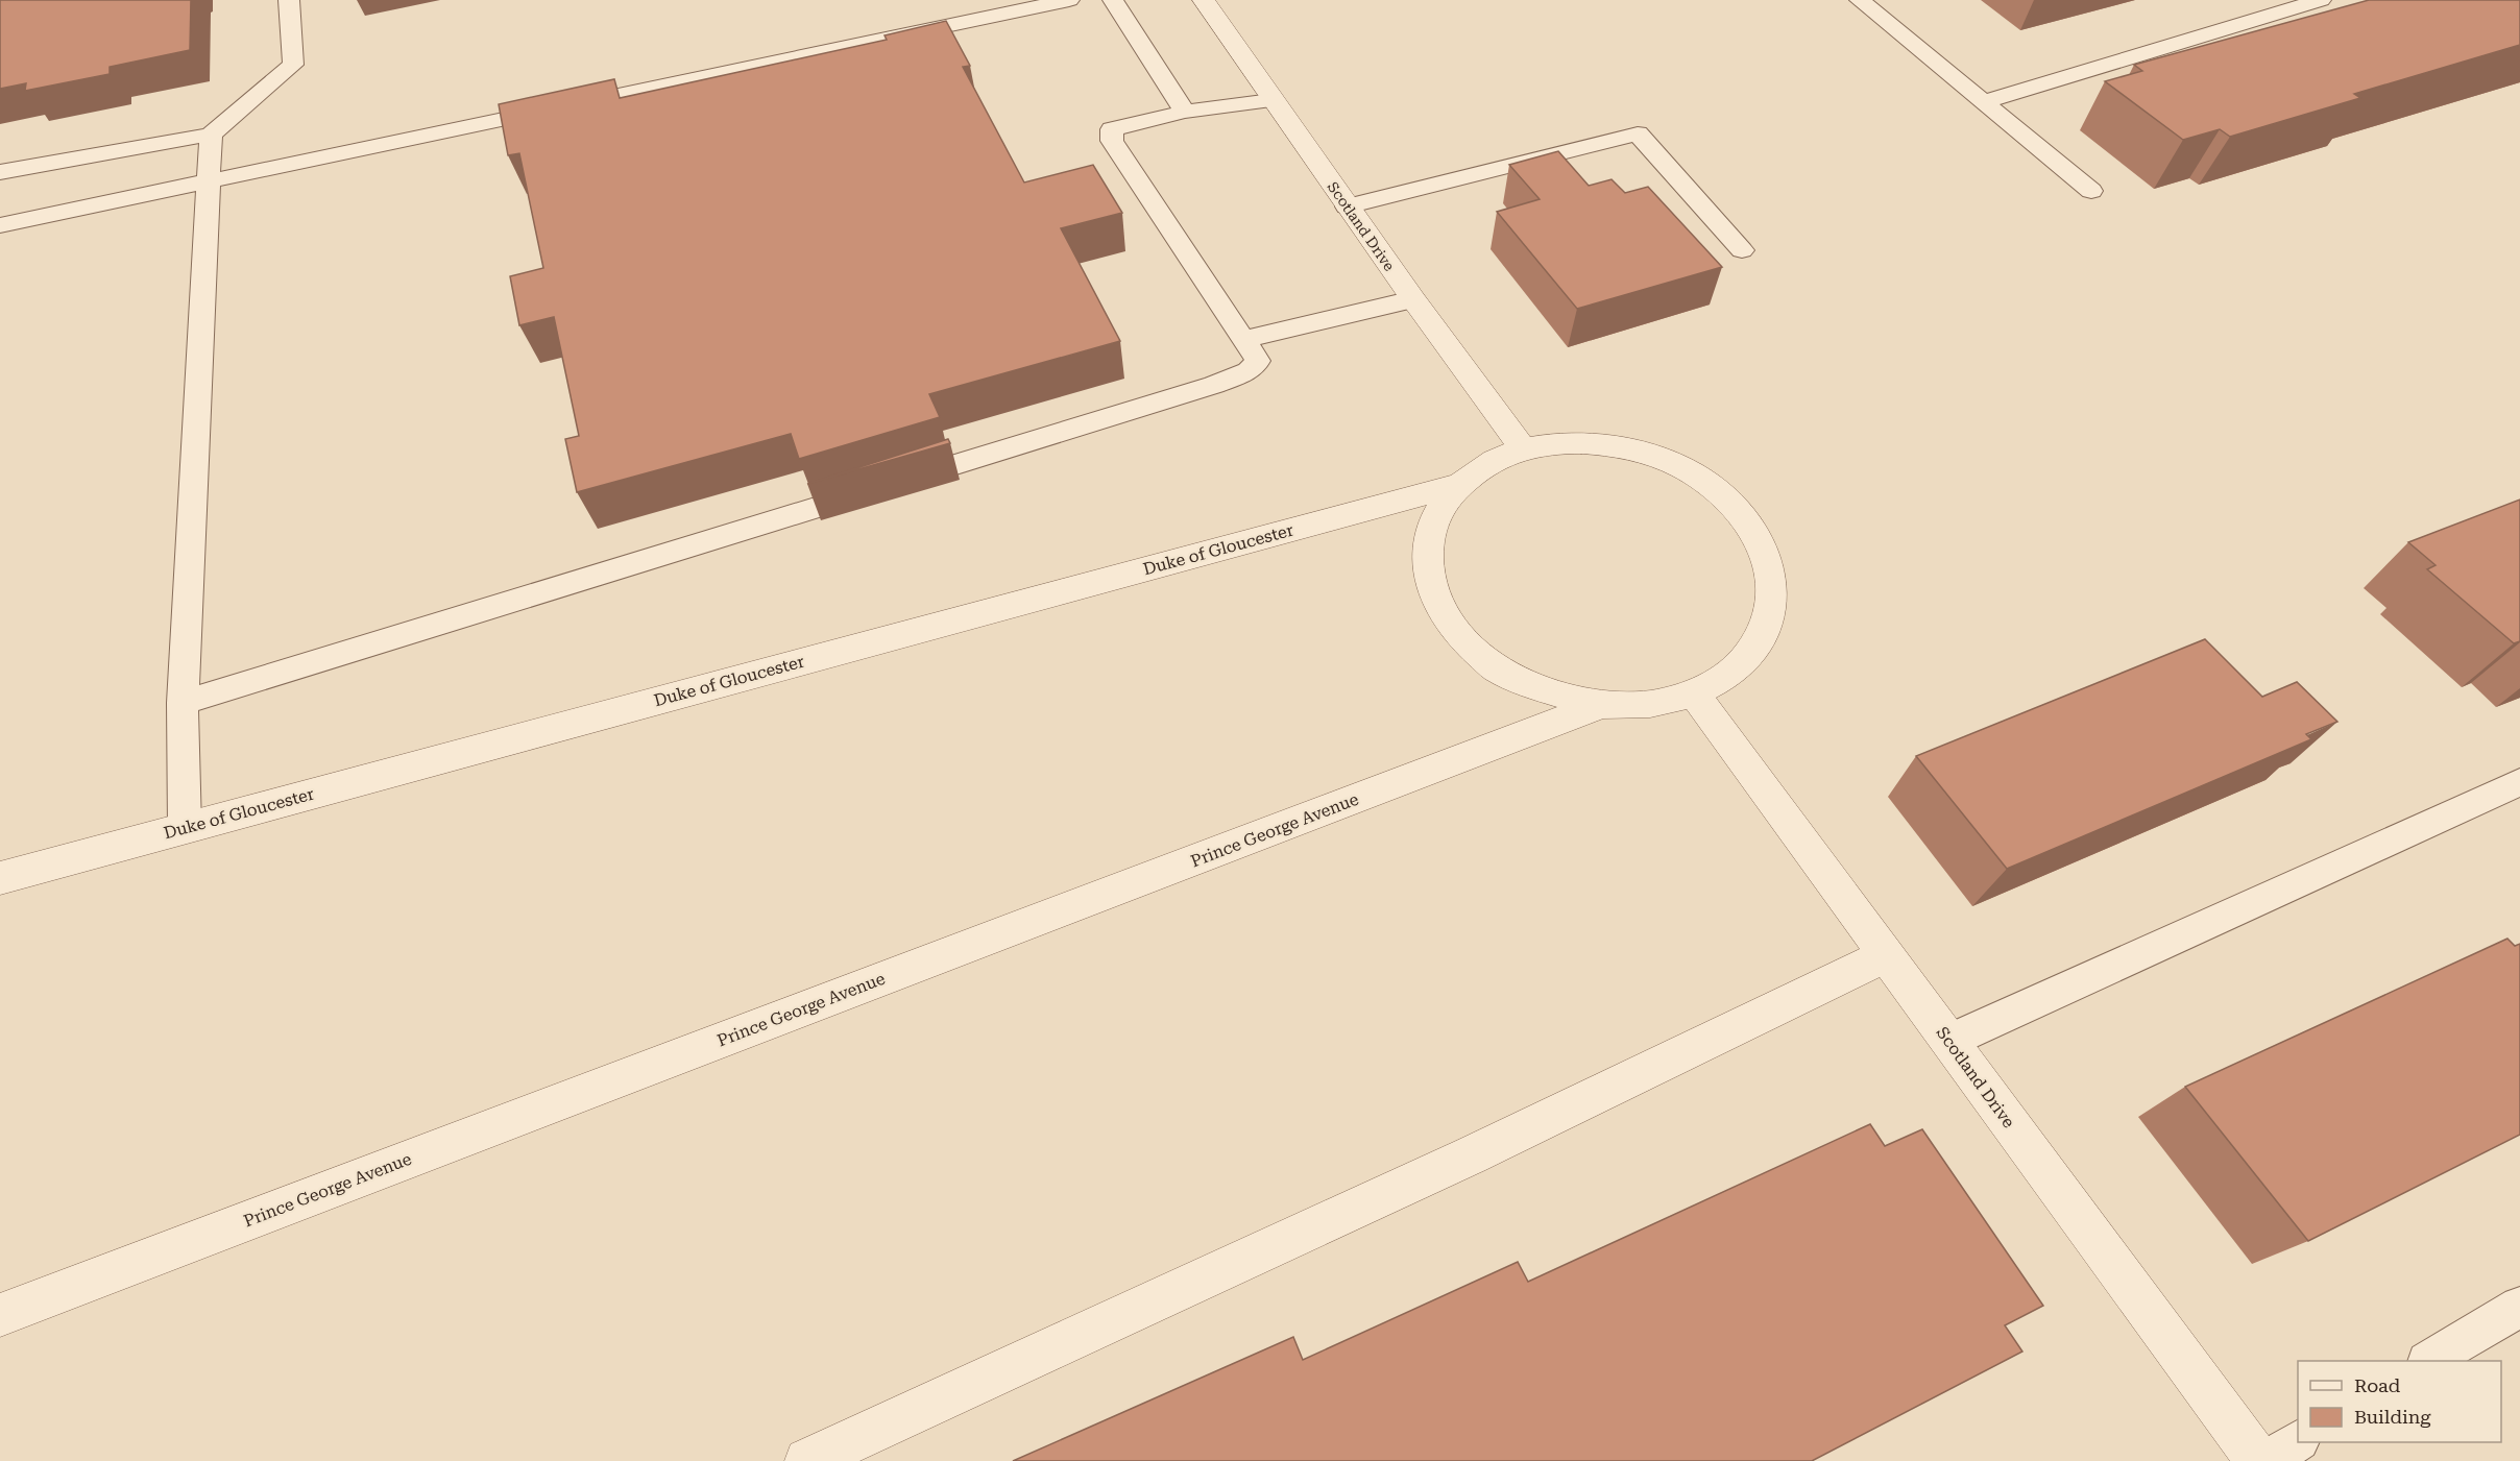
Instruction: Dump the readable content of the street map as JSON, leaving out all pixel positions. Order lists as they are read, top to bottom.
{
  "streets": {
    "street": ["Scotland Drive", "Duke of Gloucester", "Prince George Avenue"]
  },
  "legend": ["Road", "Building"]
}
